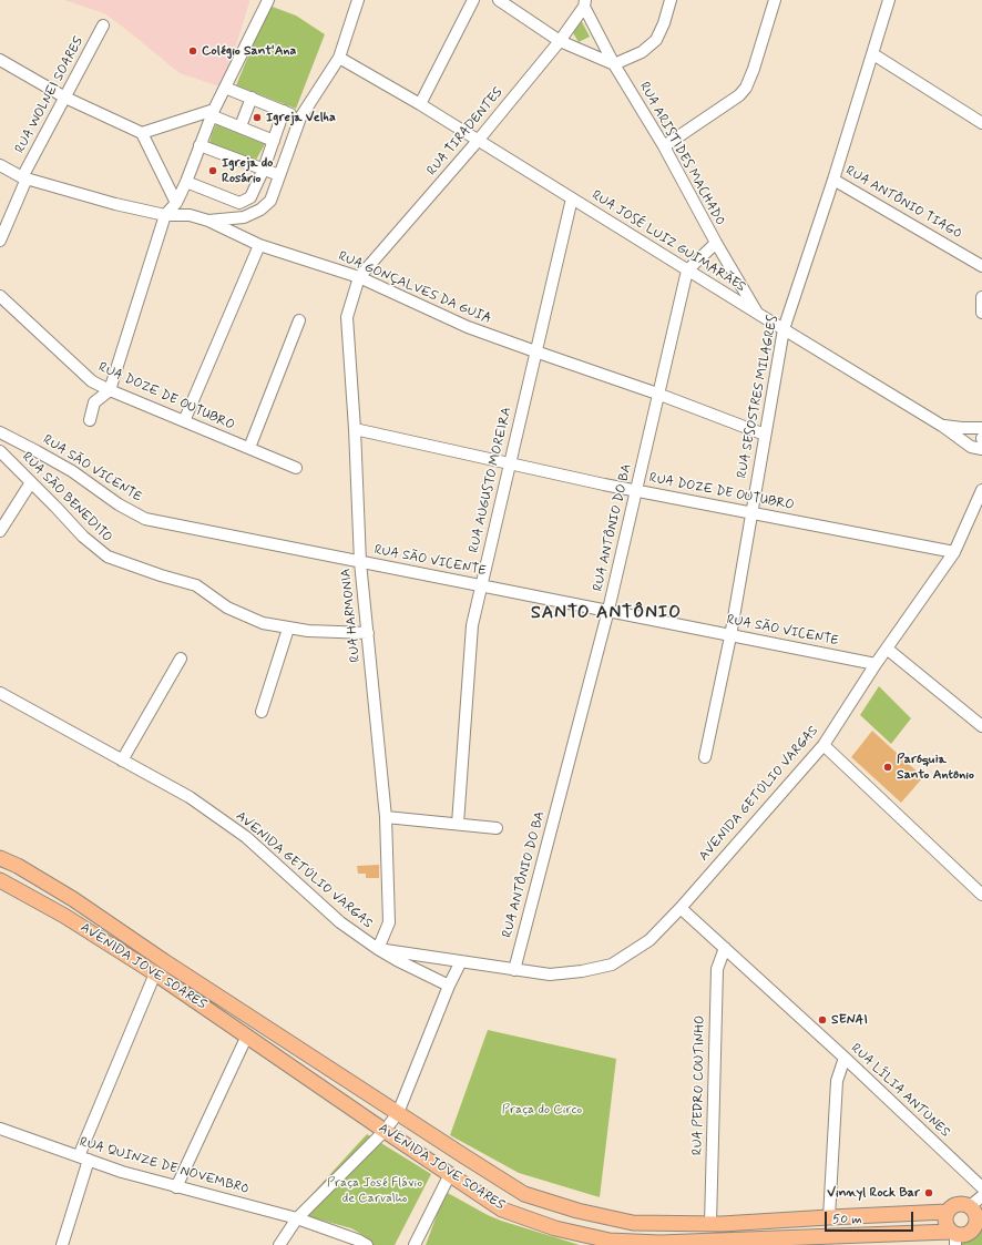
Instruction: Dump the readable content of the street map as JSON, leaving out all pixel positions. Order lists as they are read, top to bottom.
{
  "streets": {
    "main road": ["AVENIDA JOVE SOARES"],
    "street": [
      "RUA WOLNEI SOARES",
      "RUA TIRADENTES",
      "RUA ARISTIDES MACHADO",
      "RUA ANTÔNIO TIAGO",
      "RUA JOSÉ LUIZ GUIMARÃES",
      "RUA GONÇALVES DA GUIA",
      "RUA DOZE DE OUTUBRO",
      "RUA SESOSTRES MILAGRES",
      "RUA SÃO VICENTE",
      "RUA AUGUSTO MOREIRA",
      "RUA SÃO BENEDITO",
      "RUA ANTÔNIO DO BA",
      "RUA HARMONIA",
      "AVENIDA GETÚLIO VARGAS",
      "RUA PEDRO COUTINHO",
      "RUA LÍLIA ANTUNES",
      "RUA QUINZE DE NOVEMBRO"
    ]
  },
  "crossings": [
    ["RUA WOLNEI SOARES", "RUA GONÇALVES DA GUIA"],
    ["RUA TIRADENTES", "RUA ARISTIDES MACHADO"],
    ["RUA TIRADENTES", "RUA JOSÉ LUIZ GUIMARÃES"],
    ["RUA TIRADENTES", "RUA GONÇALVES DA GUIA"],
    ["RUA TIRADENTES", "RUA HARMONIA"],
    ["RUA ARISTIDES MACHADO", "RUA JOSÉ LUIZ GUIMARÃES"],
    ["RUA ANTÔNIO TIAGO", "RUA SESOSTRES MILAGRES"],
    ["RUA JOSÉ LUIZ GUIMARÃES", "RUA SESOSTRES MILAGRES"],
    ["RUA JOSÉ LUIZ GUIMARÃES", "RUA AUGUSTO MOREIRA"],
    ["RUA JOSÉ LUIZ GUIMARÃES", "RUA ANTÔNIO DO BA"],
    ["RUA GONÇALVES DA GUIA", "RUA SESOSTRES MILAGRES"],
    ["RUA GONÇALVES DA GUIA", "RUA AUGUSTO MOREIRA"],
    ["RUA GONÇALVES DA GUIA", "RUA ANTÔNIO DO BA"],
    ["RUA GONÇALVES DA GUIA", "RUA HARMONIA"],
    ["RUA DOZE DE OUTUBRO", "RUA SESOSTRES MILAGRES"],
    ["RUA DOZE DE OUTUBRO", "RUA AUGUSTO MOREIRA"],
    ["RUA DOZE DE OUTUBRO", "RUA ANTÔNIO DO BA"],
    ["RUA DOZE DE OUTUBRO", "RUA HARMONIA"],
    ["RUA DOZE DE OUTUBRO", "AVENIDA GETÚLIO VARGAS"],
    ["RUA SESOSTRES MILAGRES", "RUA SÃO VICENTE"],
    ["RUA SÃO VICENTE", "RUA AUGUSTO MOREIRA"],
    ["RUA SÃO VICENTE", "RUA ANTÔNIO DO BA"],
    ["RUA SÃO VICENTE", "RUA HARMONIA"],
    ["RUA SÃO VICENTE", "AVENIDA GETÚLIO VARGAS"],
    ["RUA SÃO BENEDITO", "RUA HARMONIA"],
    ["RUA ANTÔNIO DO BA", "AVENIDA GETÚLIO VARGAS"],
    ["RUA HARMONIA", "AVENIDA GETÚLIO VARGAS"],
    ["AVENIDA GETÚLIO VARGAS", "RUA LÍLIA ANTUNES"],
    ["AVENIDA JOVE SOARES", "RUA PEDRO COUTINHO"],
    ["RUA PEDRO COUTINHO", "RUA LÍLIA ANTUNES"]
  ],
  "districts": ["SANTO ANTÔNIO"],
  "parks": ["Praça do Circo", "Praça José Flávio de Carvalho"],
  "places": [
    "Colégio Sant'Ana",
    "Igreja Velha",
    "Igreja do Rosário",
    "Paróquia Santo Antônio",
    "SENAI",
    "Vinnyl Rock Bar"
  ],
  "scale_bar": "50 m"
}
